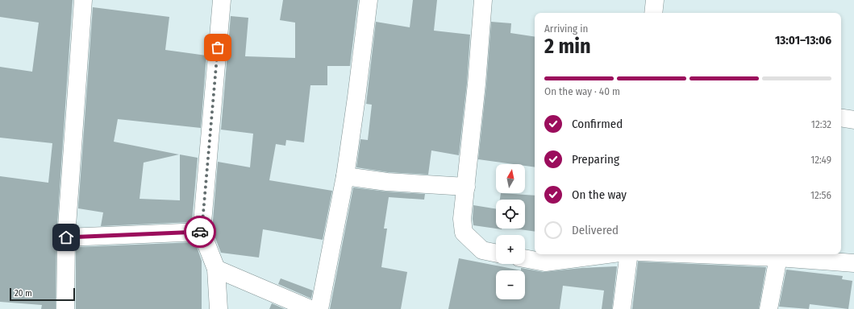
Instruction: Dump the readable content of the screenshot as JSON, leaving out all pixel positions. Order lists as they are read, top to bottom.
{
  "scale_bar": "20 m",
  "north": "top",
  "page": {
    "heading": ["2 min", "Arriving in", "13:01–13:06"],
    "bar": "On the way · 40 m",
    "list": [
      ["Confirmed", "12:32"],
      ["Preparing", "12:49"],
      ["On the way", "12:56"],
      "Delivered"
    ],
    "map_buttons": ["+", "−"],
    "scale": "20 m"
  }
}
